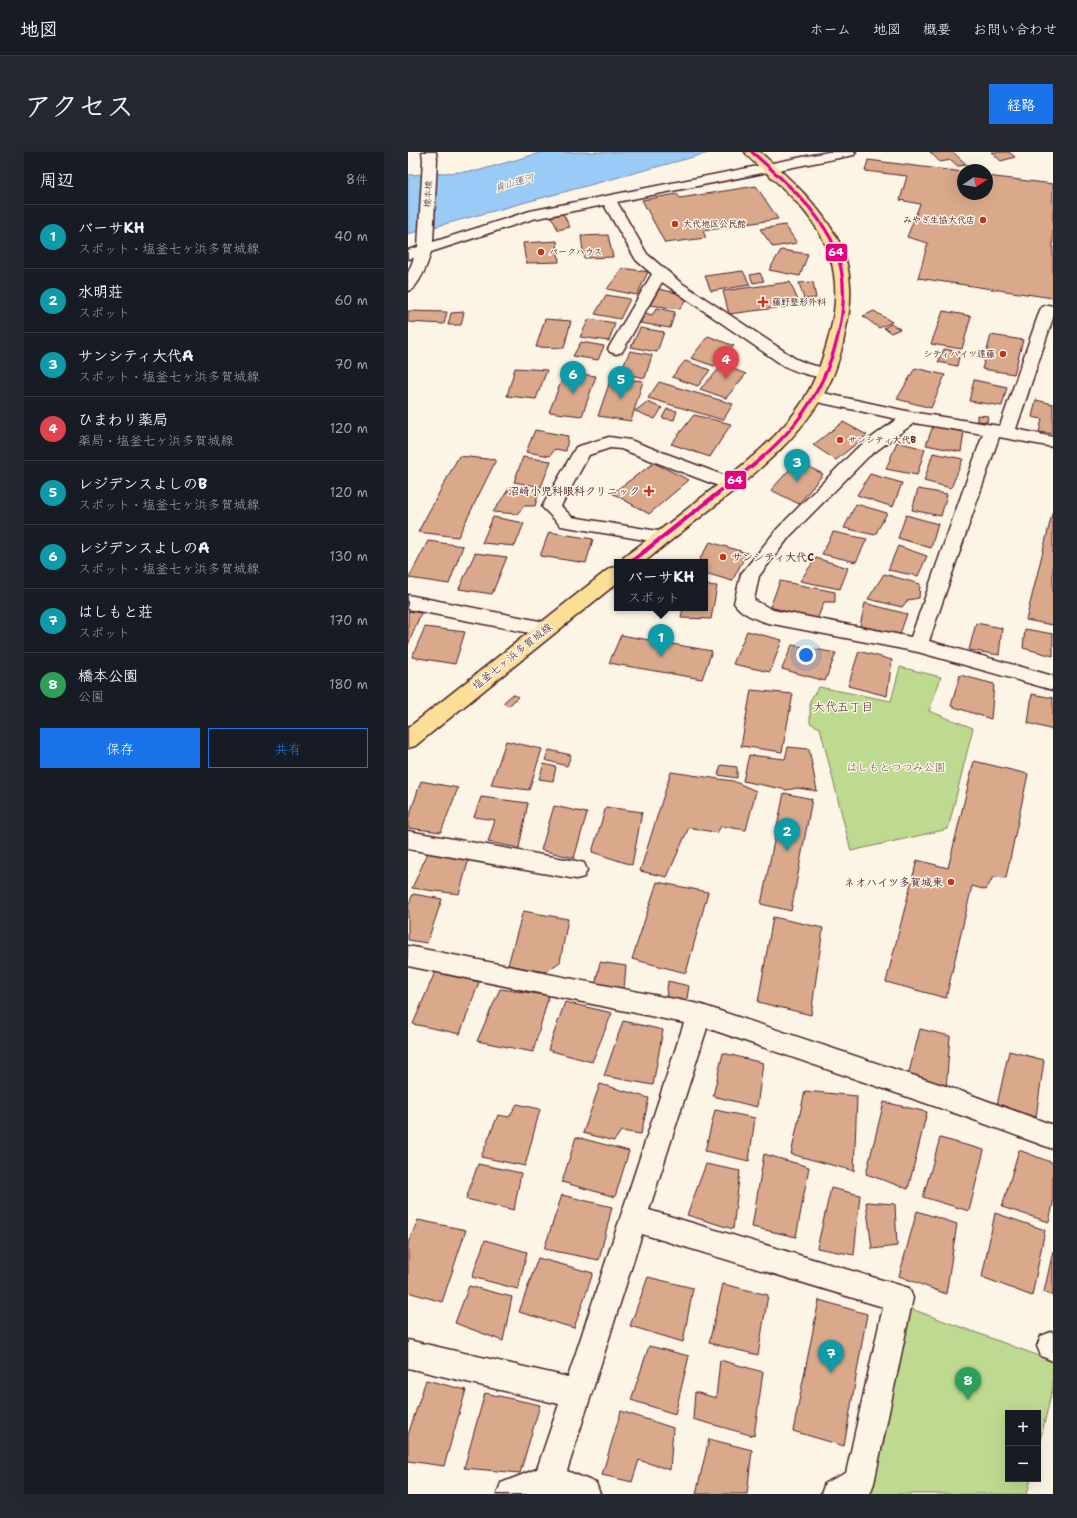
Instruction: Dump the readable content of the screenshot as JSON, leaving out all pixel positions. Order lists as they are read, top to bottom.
{
  "streets": {
    "main road": ["塩釜七ヶ浜多賀城線"],
    "street": ["橋本橋"]
  },
  "districts": ["大代五丁目"],
  "water": ["貞山運河"],
  "parks": ["はしもとつつみ公園"],
  "places": {
    "other": [
      "みやぎ生協大代店",
      "大代地区公民館",
      "パークハウス",
      "シティハイツ遠藤",
      "サンシティ大代B",
      "サンシティ大代C",
      "ネオハイツ多賀城東"
    ],
    "health": ["藤野整形外科", "沼崎小児科眼科クリニック"]
  },
  "lines": ["transit line 64"],
  "north": "right",
  "page": {
    "header": "地図",
    "nav": [
      "ホーム",
      "地図",
      "概要",
      "お問い合わせ"
    ],
    "title": "アクセス",
    "buttons": [
      "経路",
      ["保存", "共有"]
    ],
    "heading": ["周辺", "8件"],
    "list": [
      {
        "mark": "1",
        "name": "バーサKH",
        "note": "スポット · 塩釜七ヶ浜多賀城線",
        "value": "40 m"
      },
      {
        "mark": "2",
        "name": "水明荘",
        "note": "スポット",
        "value": "60 m"
      },
      {
        "mark": "3",
        "name": "サンシティ大代A",
        "note": "スポット · 塩釜七ヶ浜多賀城線",
        "value": "70 m"
      },
      {
        "mark": "4",
        "name": "ひまわり薬局",
        "note": "薬局 · 塩釜七ヶ浜多賀城線",
        "value": "120 m"
      },
      {
        "mark": "5",
        "name": "レジデンスよしのB",
        "note": "スポット · 塩釜七ヶ浜多賀城線",
        "value": "120 m"
      },
      {
        "mark": "6",
        "name": "レジデンスよしのA",
        "note": "スポット · 塩釜七ヶ浜多賀城線",
        "value": "130 m"
      },
      {
        "mark": "7",
        "name": "はしもと荘",
        "note": "スポット",
        "value": "170 m"
      },
      {
        "mark": "8",
        "name": "橋本公園",
        "note": "公園",
        "value": "180 m"
      }
    ],
    "pins": [
      "4",
      "6",
      "5",
      "3",
      "1",
      "2",
      "7",
      "8"
    ],
    "popup": ["バーサKH", "スポット"],
    "map_buttons": ["+", "−"]
  }
}
